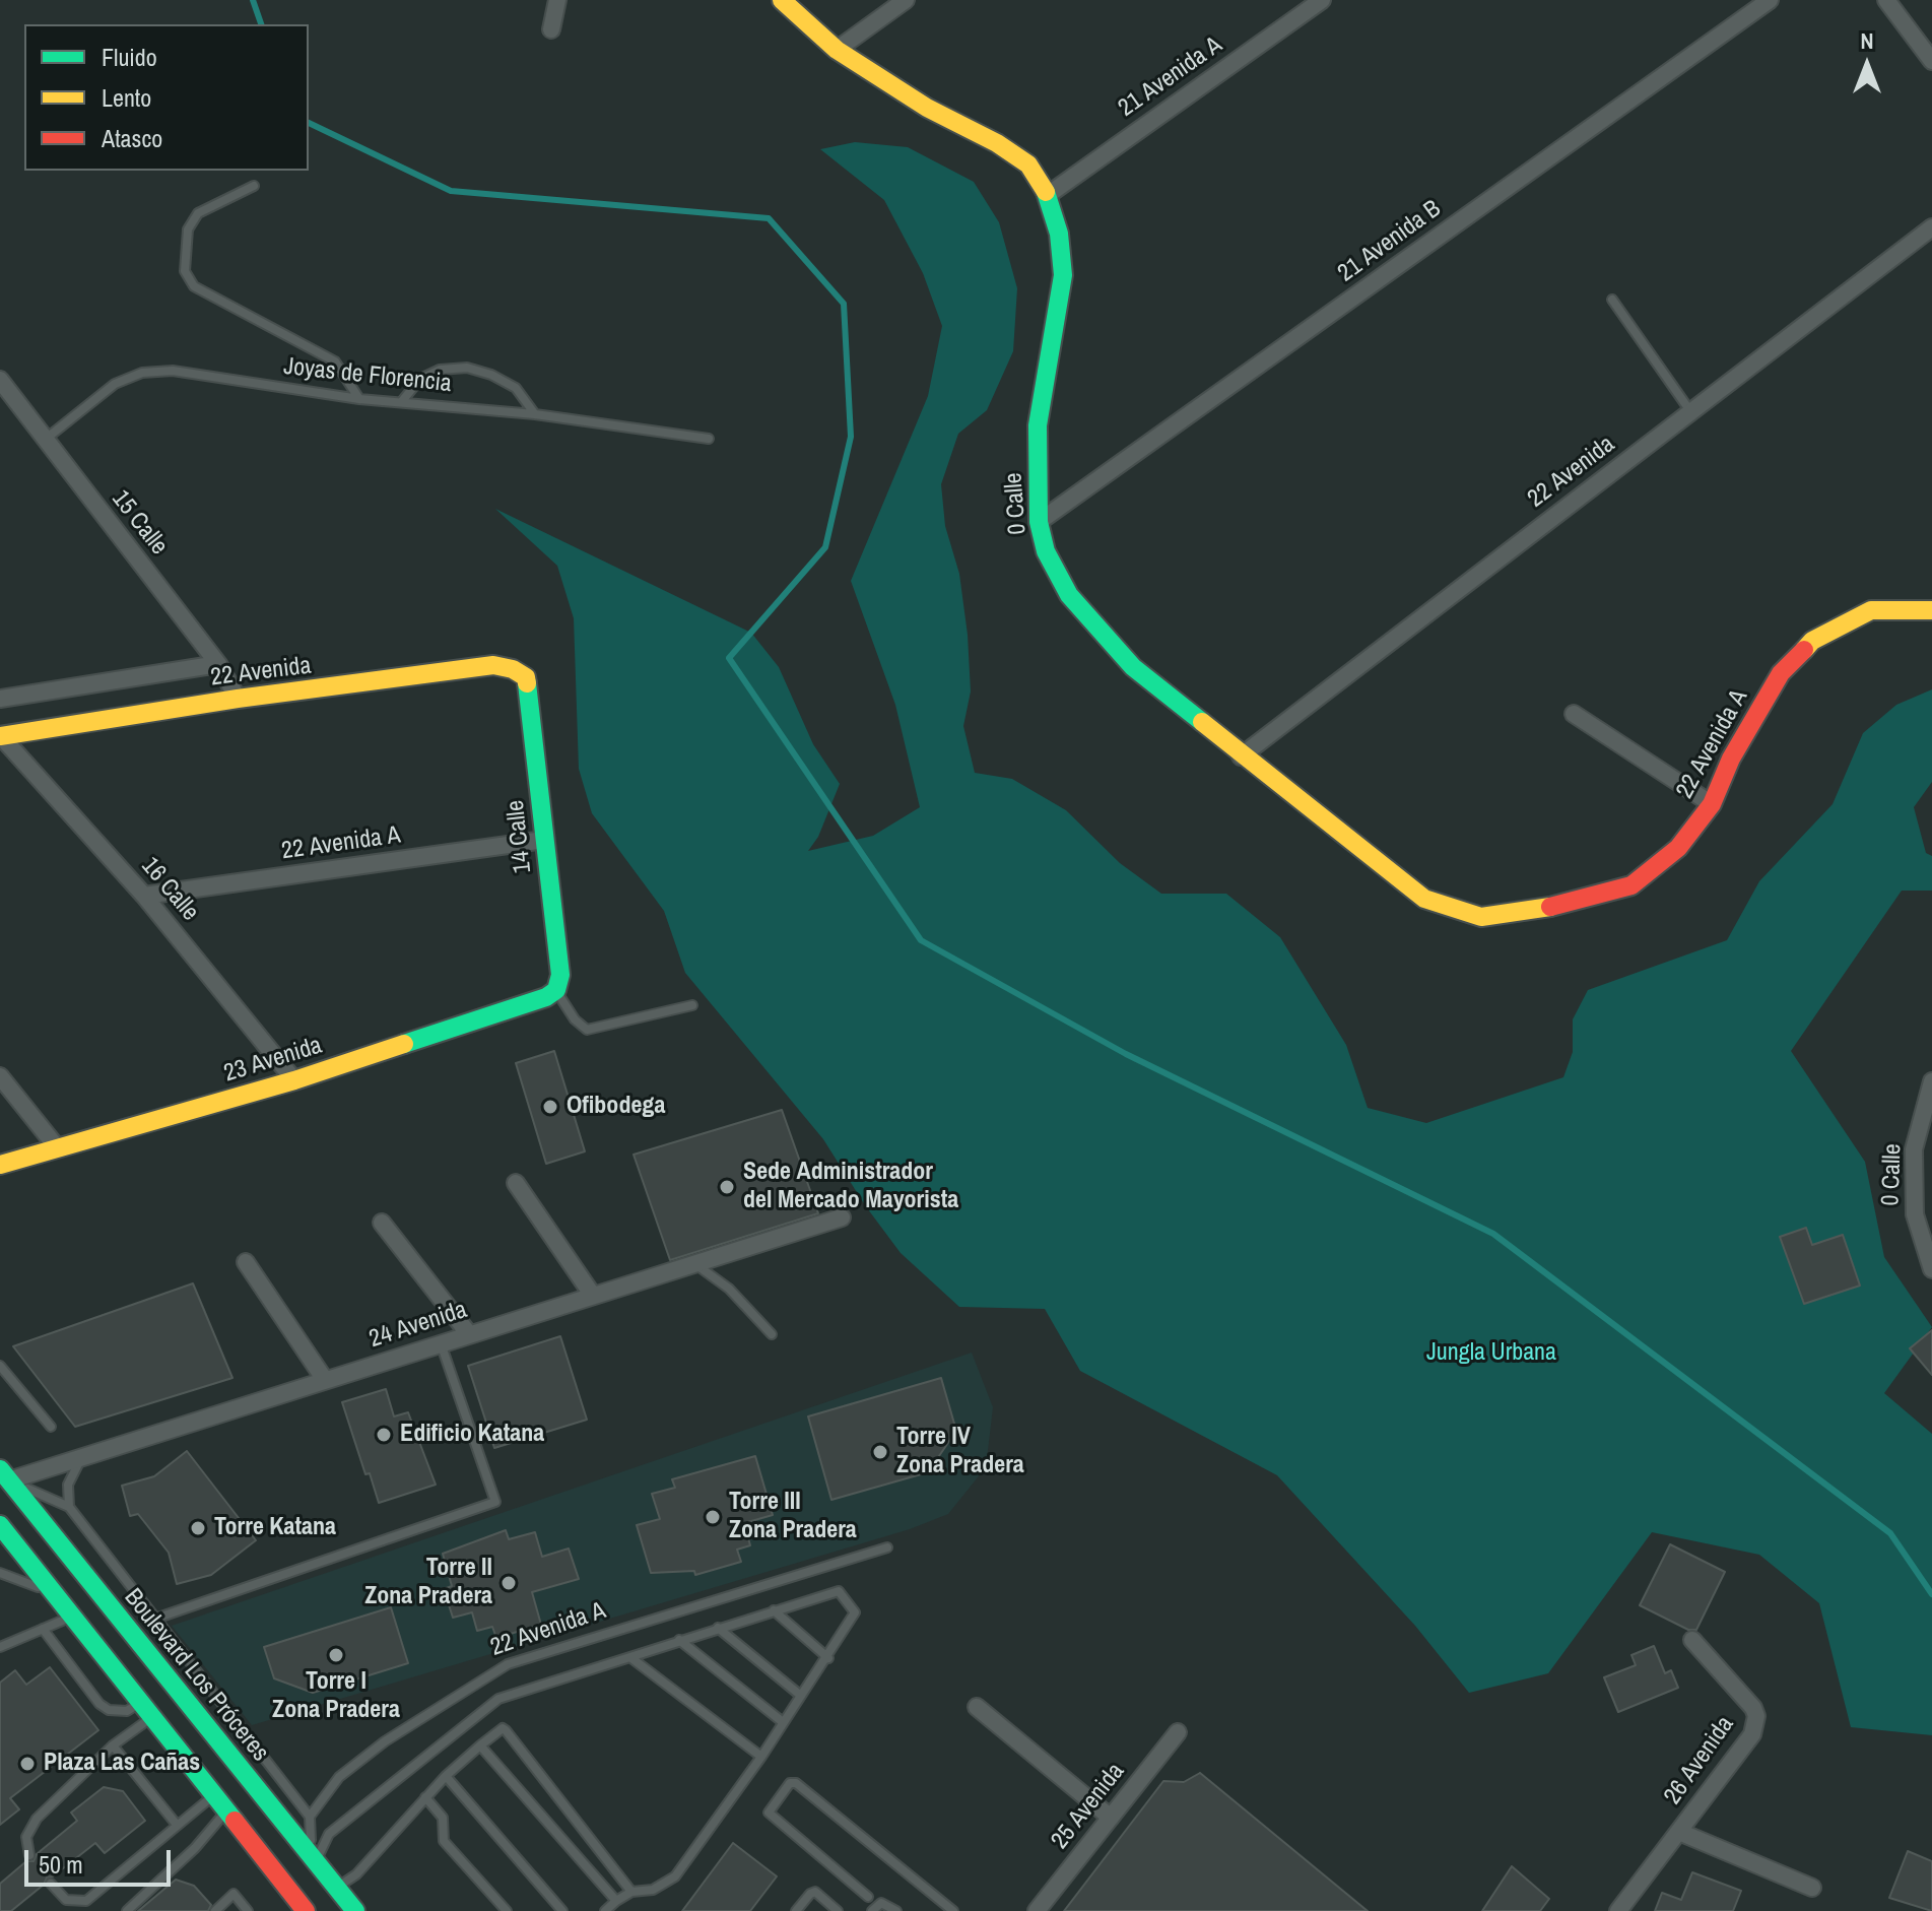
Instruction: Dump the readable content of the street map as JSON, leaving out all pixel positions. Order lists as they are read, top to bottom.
{
  "streets": {
    "main road": [
      "22 Avenida",
      "0 Calle",
      "22 Avenida A",
      "14 Calle",
      "23 Avenida",
      "Boulevard Los Próceres"
    ],
    "street": [
      "21 Avenida A",
      "21 Avenida B",
      "15 Calle",
      "16 Calle",
      "24 Avenida",
      "26 Avenida",
      "25 Avenida"
    ],
    "lane": ["Joyas de Florencia"]
  },
  "crossings": [
    ["21 Avenida A", "0 Calle"],
    ["21 Avenida B", "0 Calle"],
    ["Joyas de Florencia", "15 Calle"],
    ["22 Avenida", "0 Calle"],
    ["22 Avenida", "15 Calle"],
    ["22 Avenida", "14 Calle"],
    ["22 Avenida", "16 Calle"],
    ["0 Calle", "22 Avenida A"],
    ["22 Avenida A", "14 Calle"],
    ["22 Avenida A", "16 Calle"],
    ["14 Calle", "23 Avenida"],
    ["16 Calle", "23 Avenida"],
    ["24 Avenida", "Boulevard Los Próceres"]
  ],
  "parks": ["Jungla Urbana"],
  "places": [
    "Ofibodega",
    "Sede Administrador del Mercado Mayorista",
    "Edificio Katana",
    "Torre IV Zona Pradera",
    "Torre III Zona Pradera",
    "Torre Katana",
    "Torre II Zona Pradera",
    "Torre I Zona Pradera",
    "Plaza Las Cañas"
  ],
  "legend": ["Fluido", "Lento", "Atasco"],
  "scale_bar": "50 m",
  "north": "top"
}
